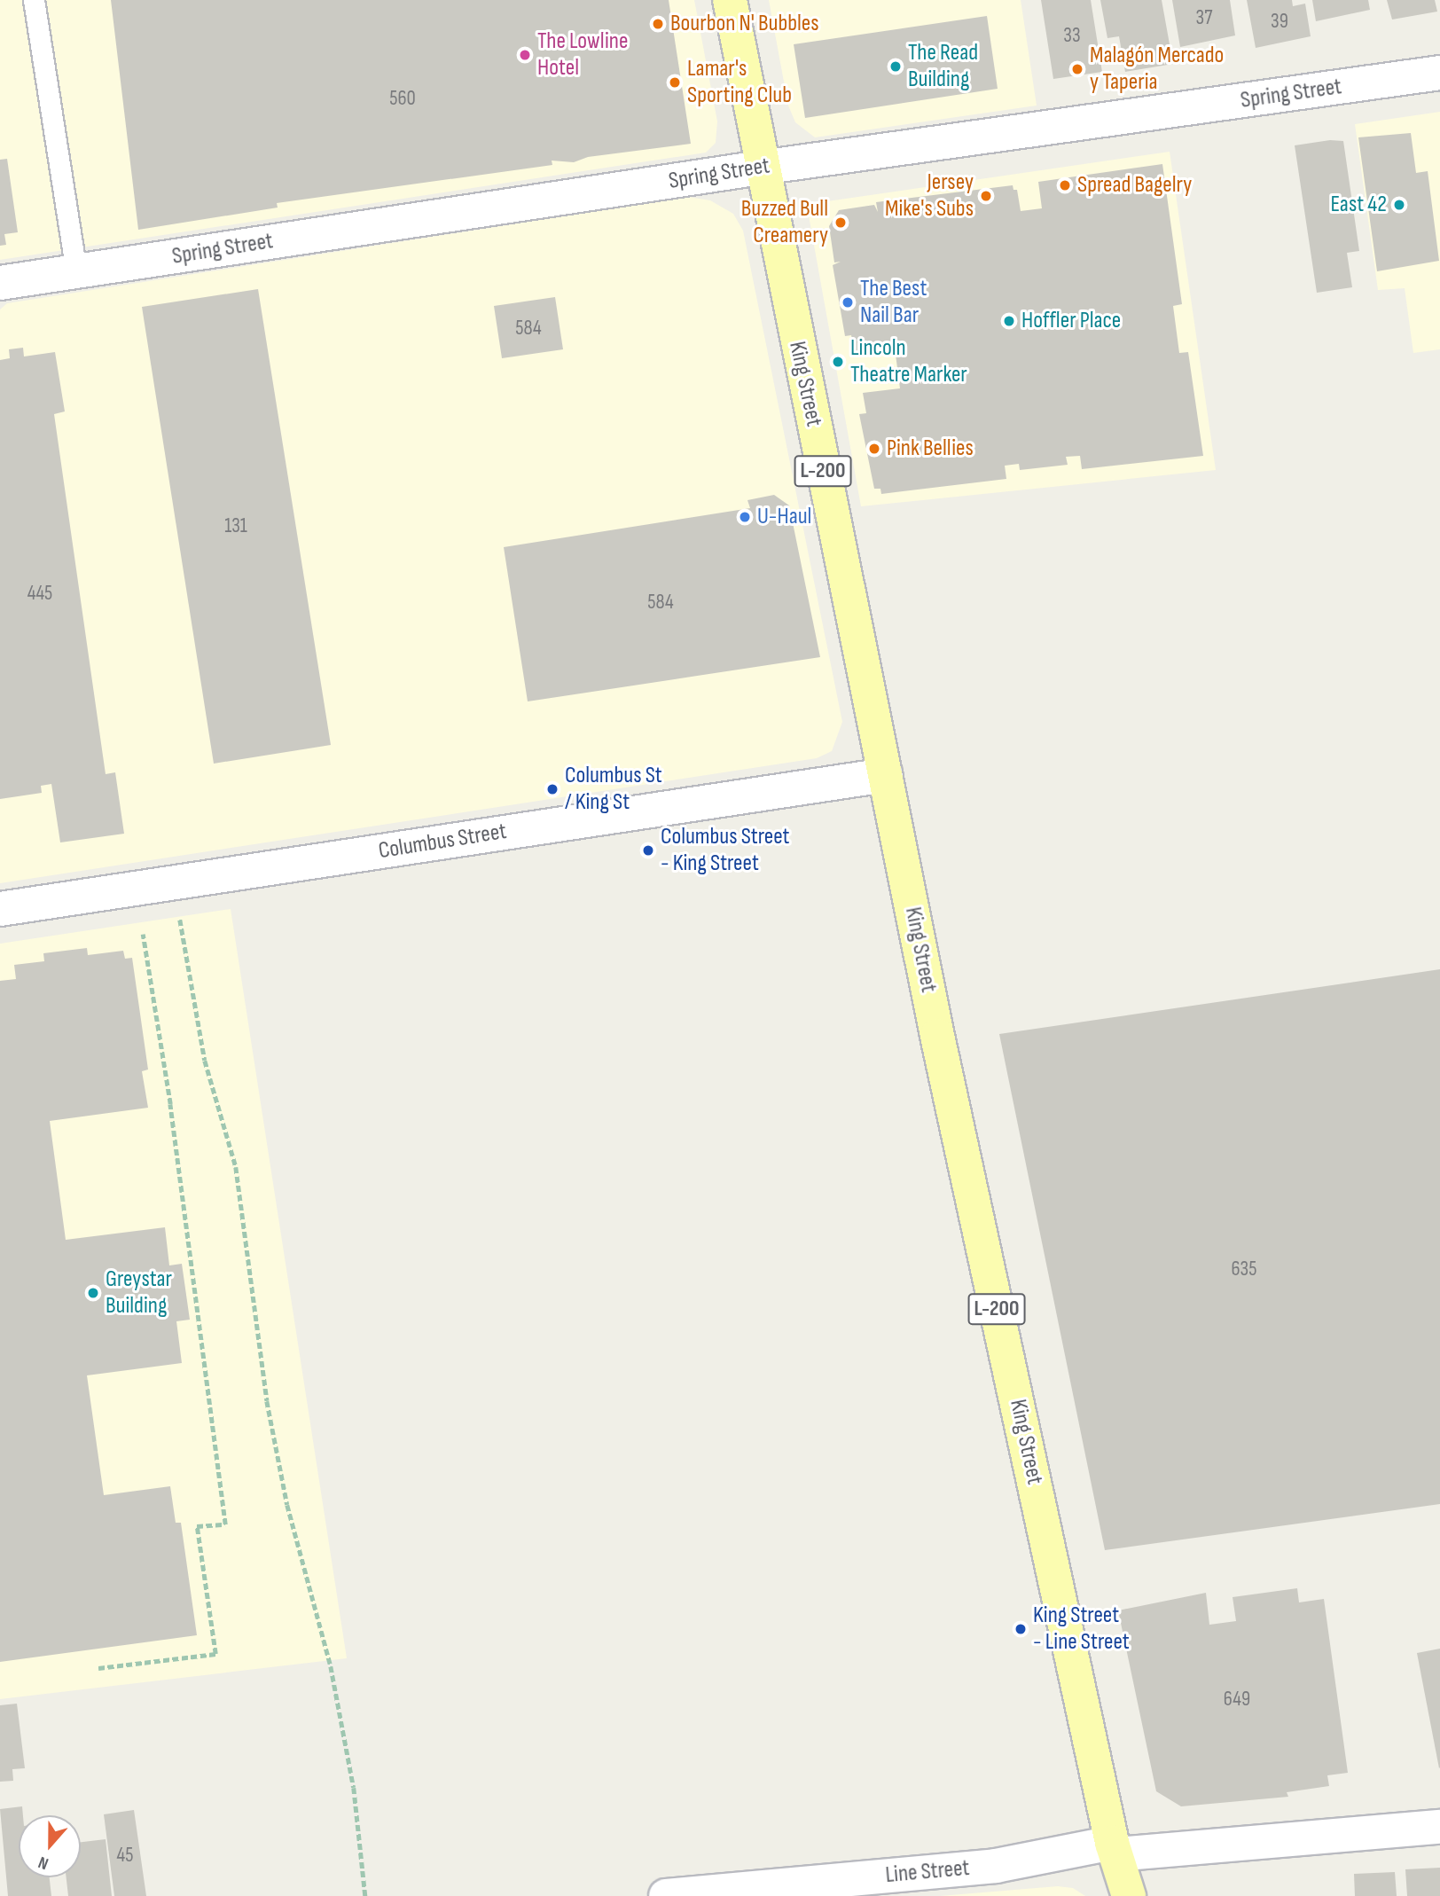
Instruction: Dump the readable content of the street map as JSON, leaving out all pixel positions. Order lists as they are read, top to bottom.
{
  "streets": {
    "main road": ["King Street", "L-200"],
    "street": ["Spring Street", "Columbus Street", "Line Street"]
  },
  "crossings": [
    ["Spring Street", "King Street"],
    ["King Street", "Columbus Street"],
    ["King Street", "Line Street"]
  ],
  "places": [
    "Bourbon N' Bubbles",
    "The Lowline Hotel",
    "The Read Building",
    "Malagón Mercado y Taperia",
    "Lamar's Sporting Club",
    "Spread Bagelry",
    "Jersey Mike's Subs",
    "East 42",
    "Buzzed Bull Creamery",
    "The Best Nail Bar",
    "Hoffler Place",
    "Lincoln Theatre Marker",
    "Pink Bellies",
    "U-Haul",
    "Columbus St / King St",
    "Columbus Street - King Street",
    "Greystar Building",
    "King Street - Line Street"
  ],
  "house_numbers": [
    "37",
    "39",
    "33",
    "560",
    "584",
    "131",
    "445",
    "584",
    "635",
    "649",
    "45"
  ],
  "north": "bottom"
}
